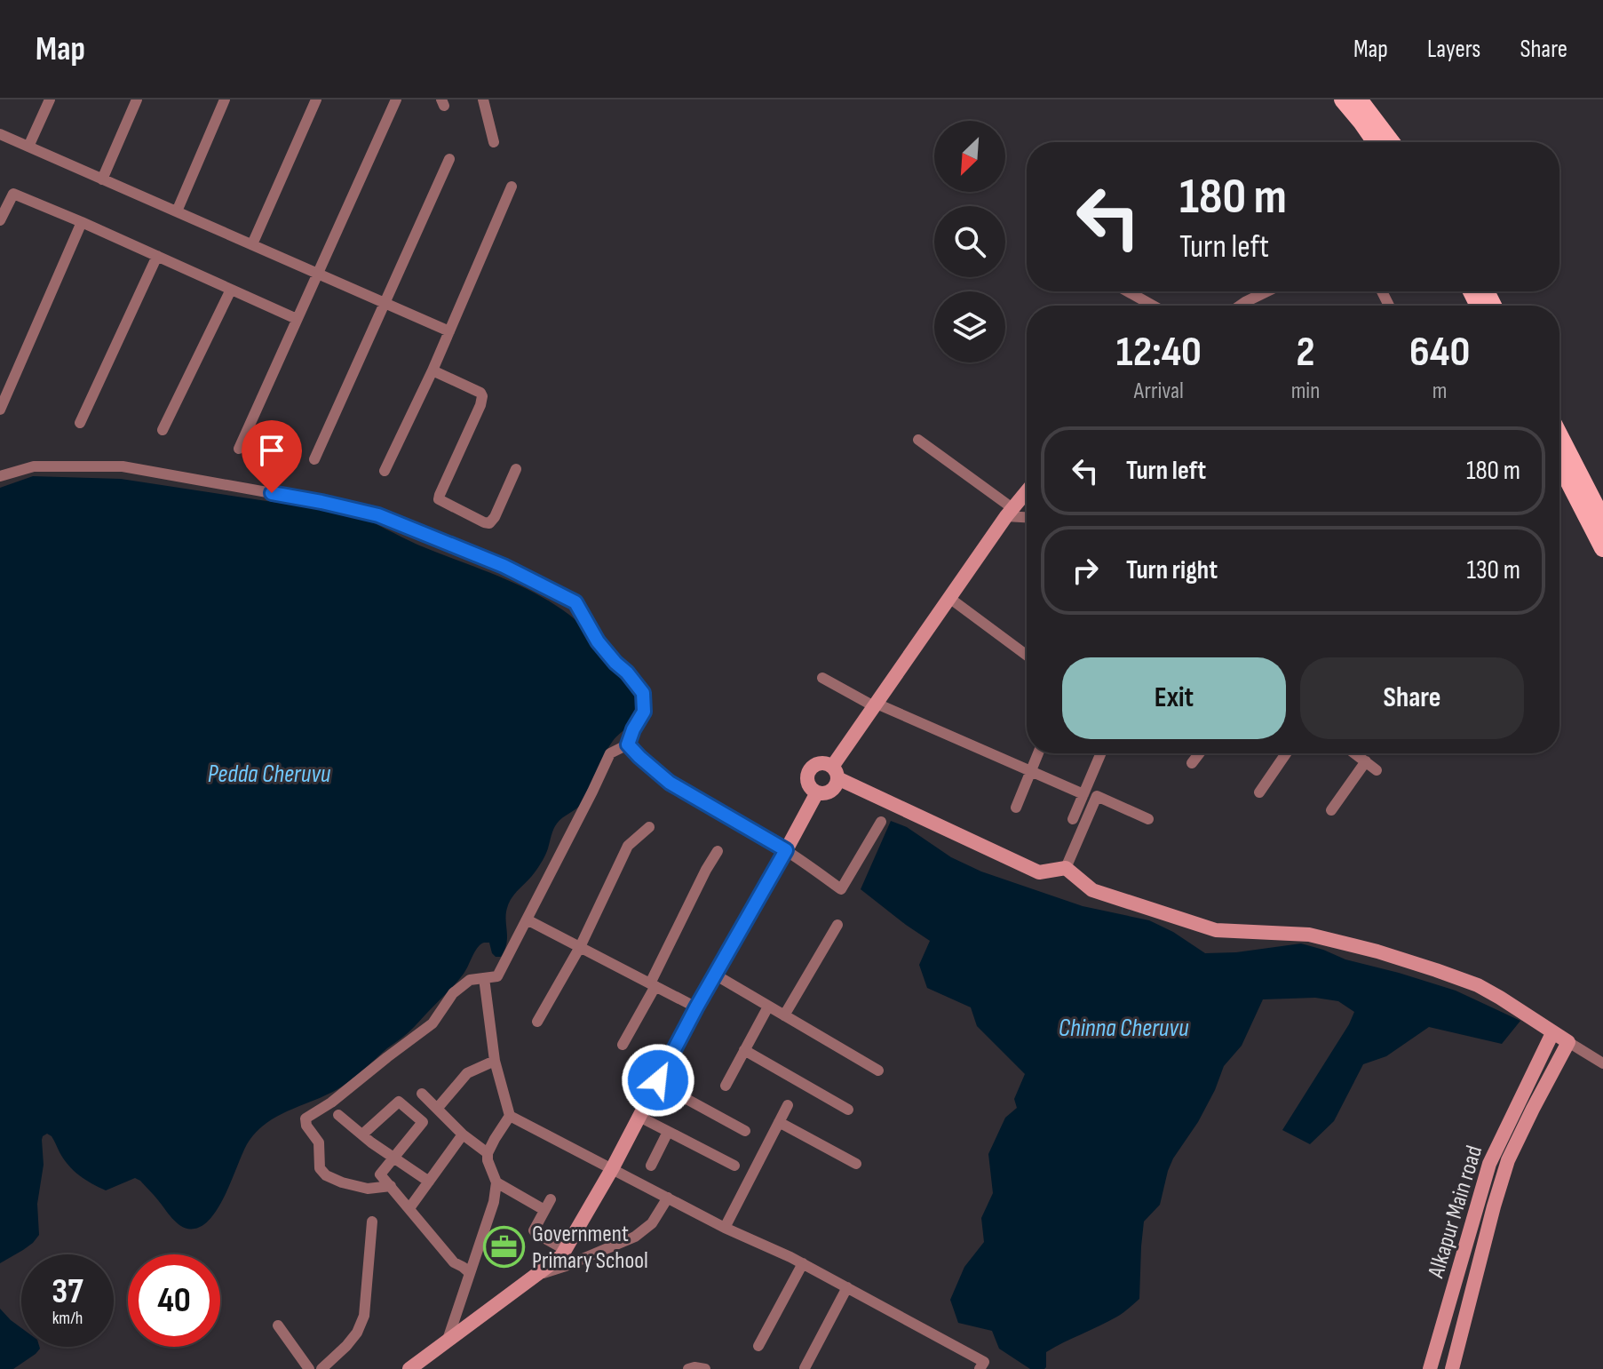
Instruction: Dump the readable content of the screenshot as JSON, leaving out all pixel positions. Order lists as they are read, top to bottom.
{
  "streets": {
    "street": ["Alkapur Main road"]
  },
  "water": ["Pedda Cheruvu", "Chinna Cheruvu"],
  "places": {
    "office": ["Government Primary School"]
  },
  "north": "bottom left",
  "page": {
    "header": "Map",
    "nav": ["Map", "Layers", "Share"],
    "turn": ["180 m", "Turn left"],
    "eta": [
      "12:40",
      "Arrival",
      "2",
      "min",
      "640",
      "m"
    ],
    "list": [
      {
        "name": "Turn left",
        "value": "180 m"
      },
      {
        "name": "Turn right",
        "value": "130 m"
      }
    ],
    "buttons": ["Exit", "Share"],
    "speed": "37 km/h",
    "limit": "40"
  }
}
